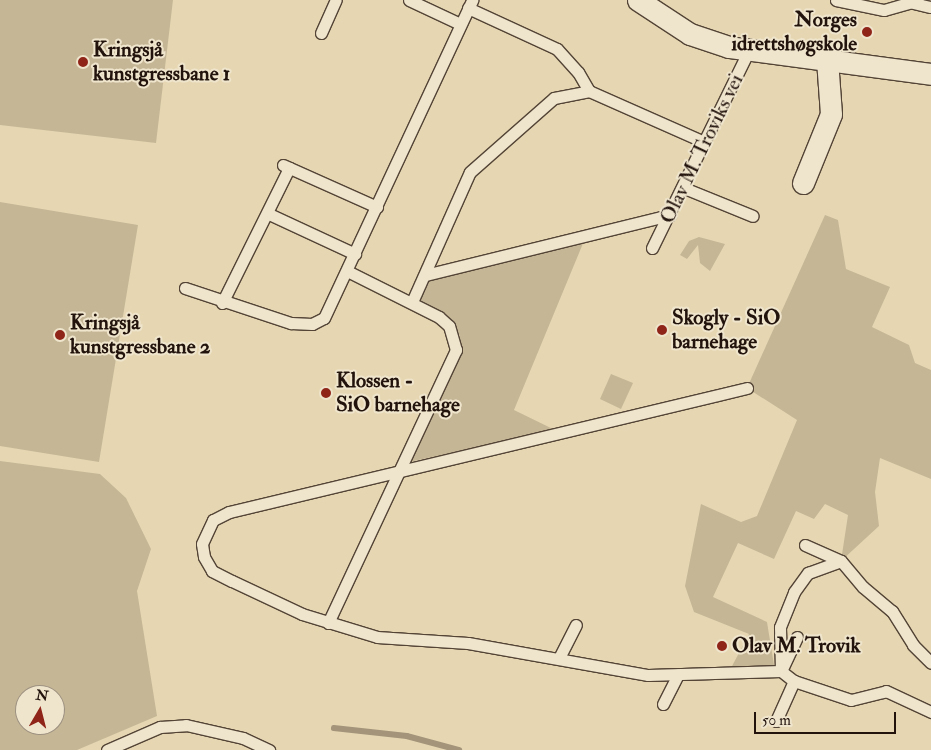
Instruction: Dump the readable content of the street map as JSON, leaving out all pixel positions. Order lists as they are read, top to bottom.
{
  "streets": {
    "street": ["Olav M. Troviks vei"]
  },
  "places": [
    "Norges idrettshøgskole",
    "Kringsjå kunstgressbane 1",
    "Skogly - SiO barnehage",
    "Kringsjå kunstgressbane 2",
    "Klossen - SiO barnehage",
    "Olav M. Trovik"
  ],
  "scale_bar": "50 m",
  "north": "top"
}
